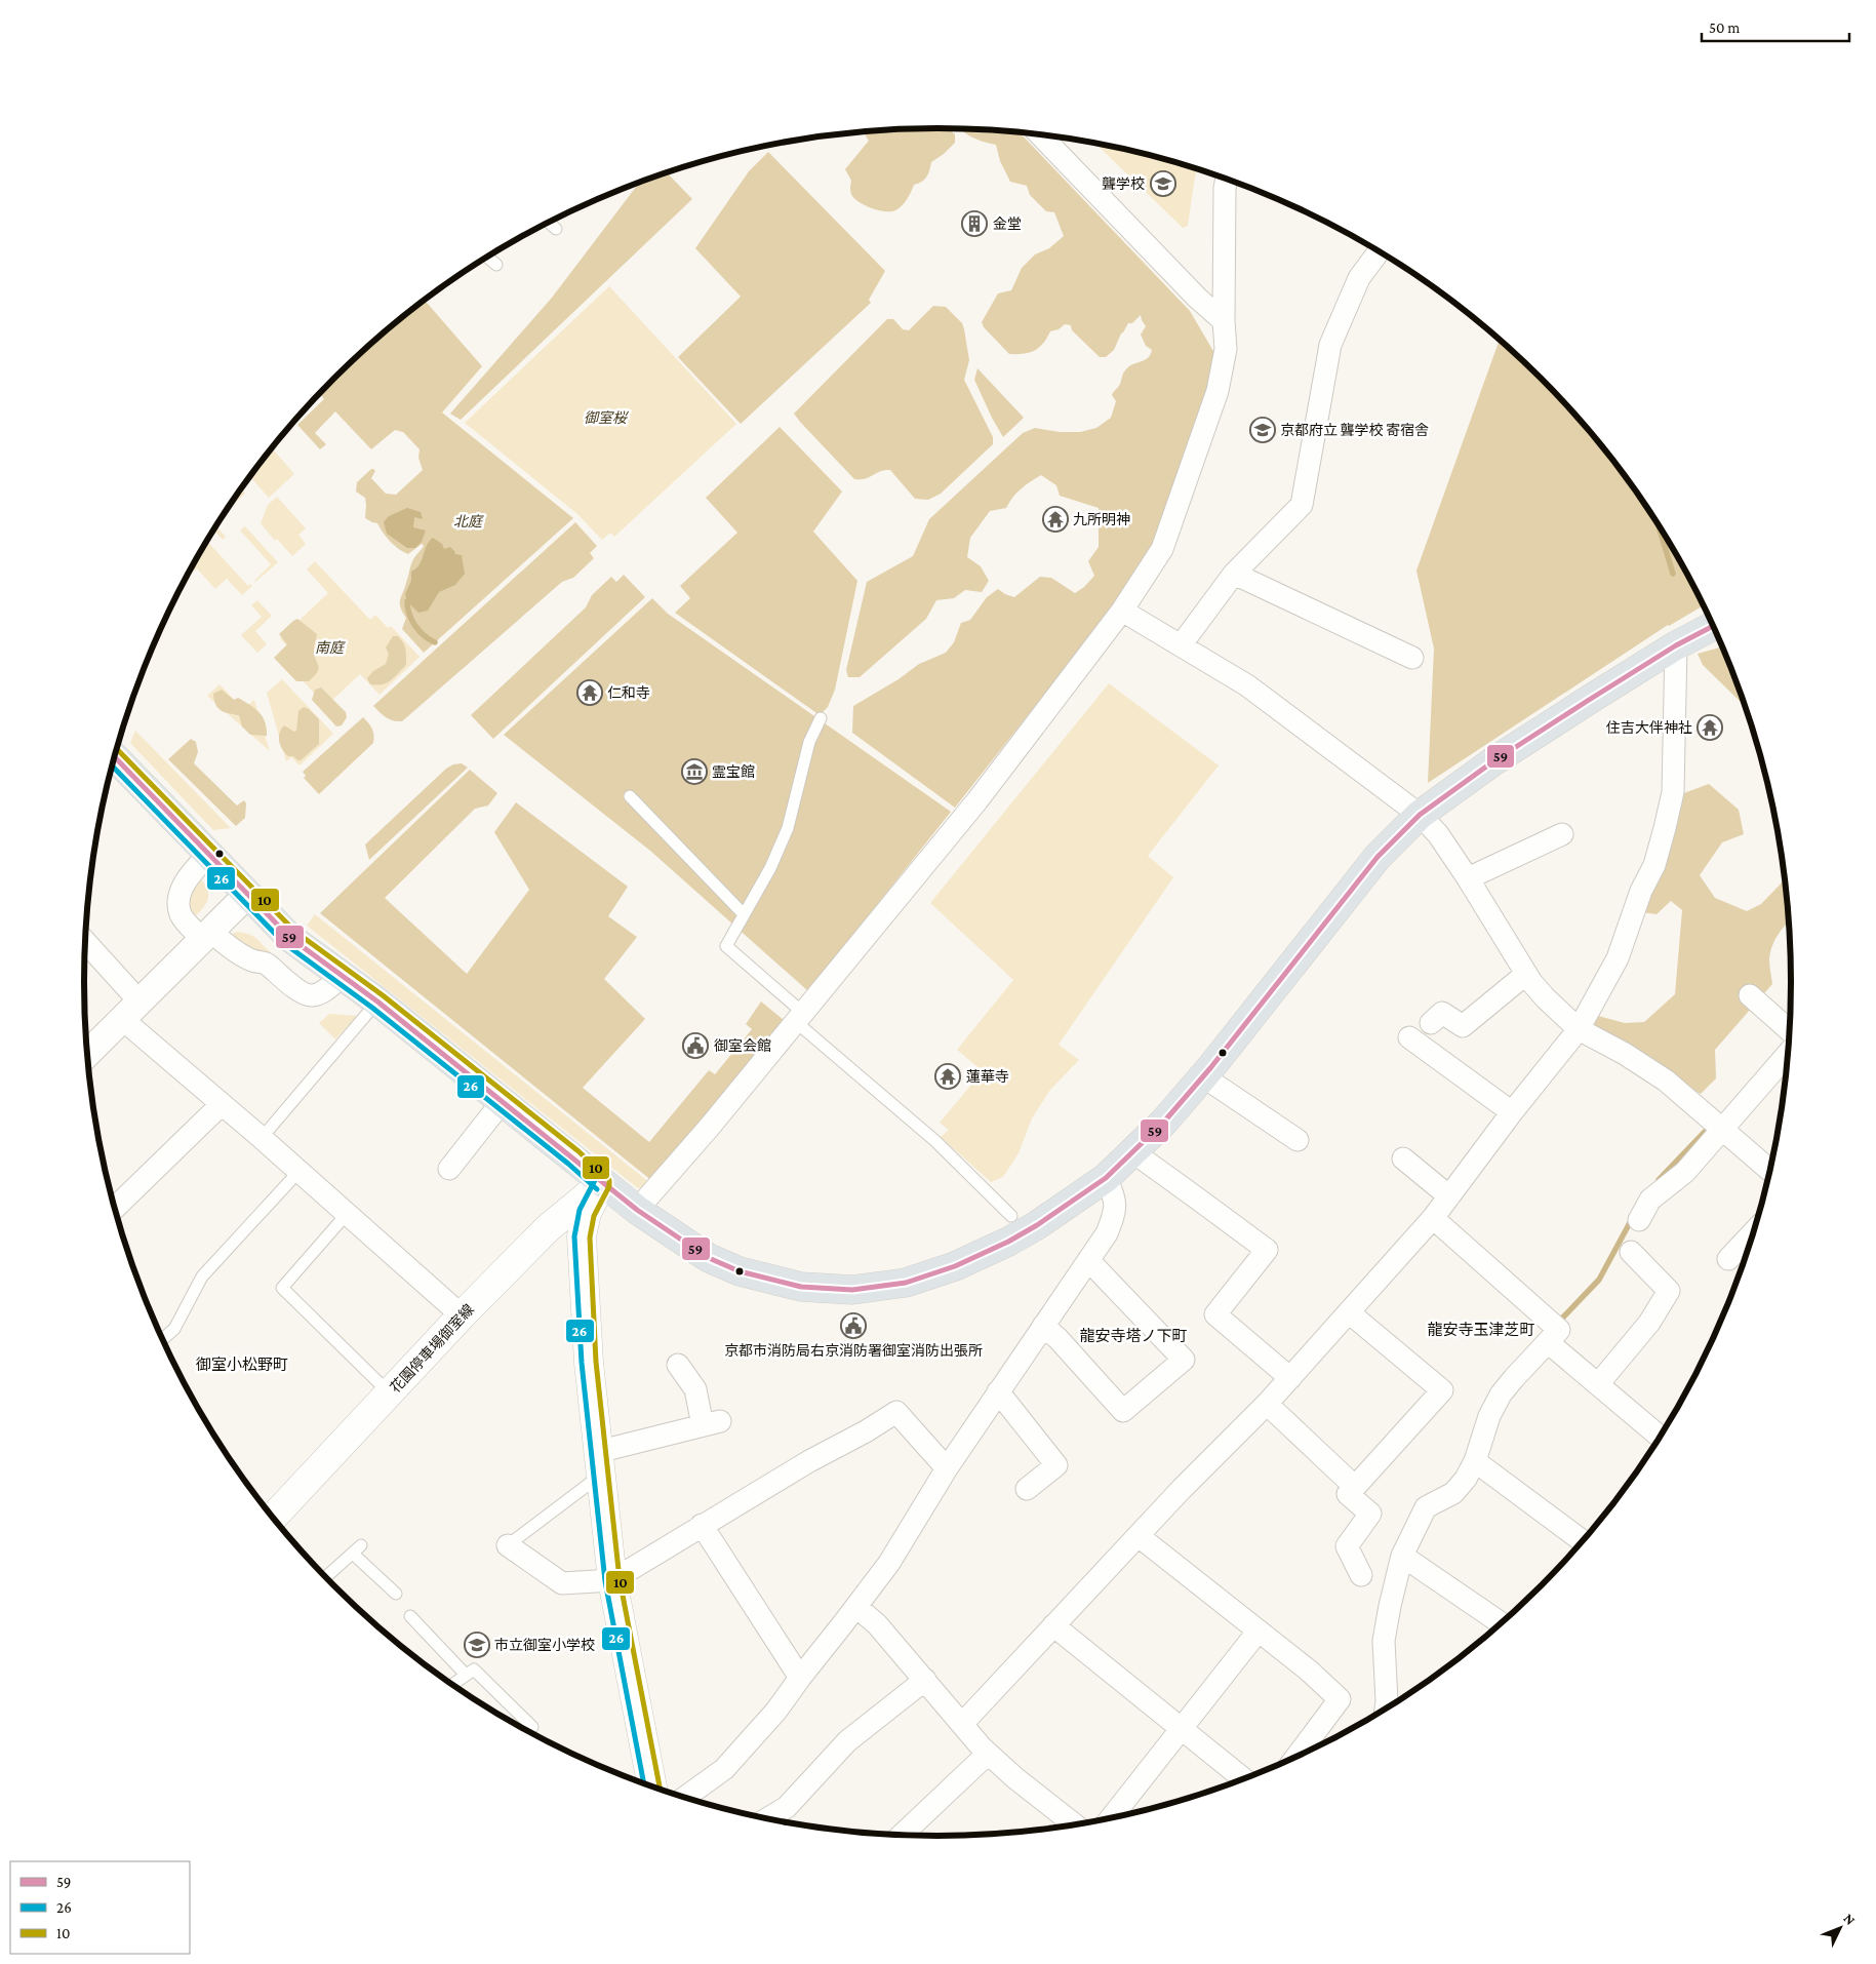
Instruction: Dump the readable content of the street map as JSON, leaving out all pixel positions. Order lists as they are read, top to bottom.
{
  "streets": {
    "main road": ["花園停車場御室線"]
  },
  "districts": ["龍安寺玉津芝町", "龍安寺塔ノ下町", "御室小松野町"],
  "parks": ["御室桜", "北庭", "南庭"],
  "places": {
    "school or university": ["聾学校", "京都府立 聾学校 寄宿舎", "市立御室小学校"],
    "building": ["金堂"],
    "temple": [
      "九所明神",
      "仁和寺",
      "住吉大伴神社",
      "蓮華寺"
    ],
    "museum": ["霊宝館"],
    "public building": ["御室会館", "京都市消防局右京消防署御室消防出張所"]
  },
  "lines": ["transit line 59", "transit line 10", "transit line 26"],
  "legend": ["59", "26", "10"],
  "scale_bar": "50 m",
  "north": "top right"
}
